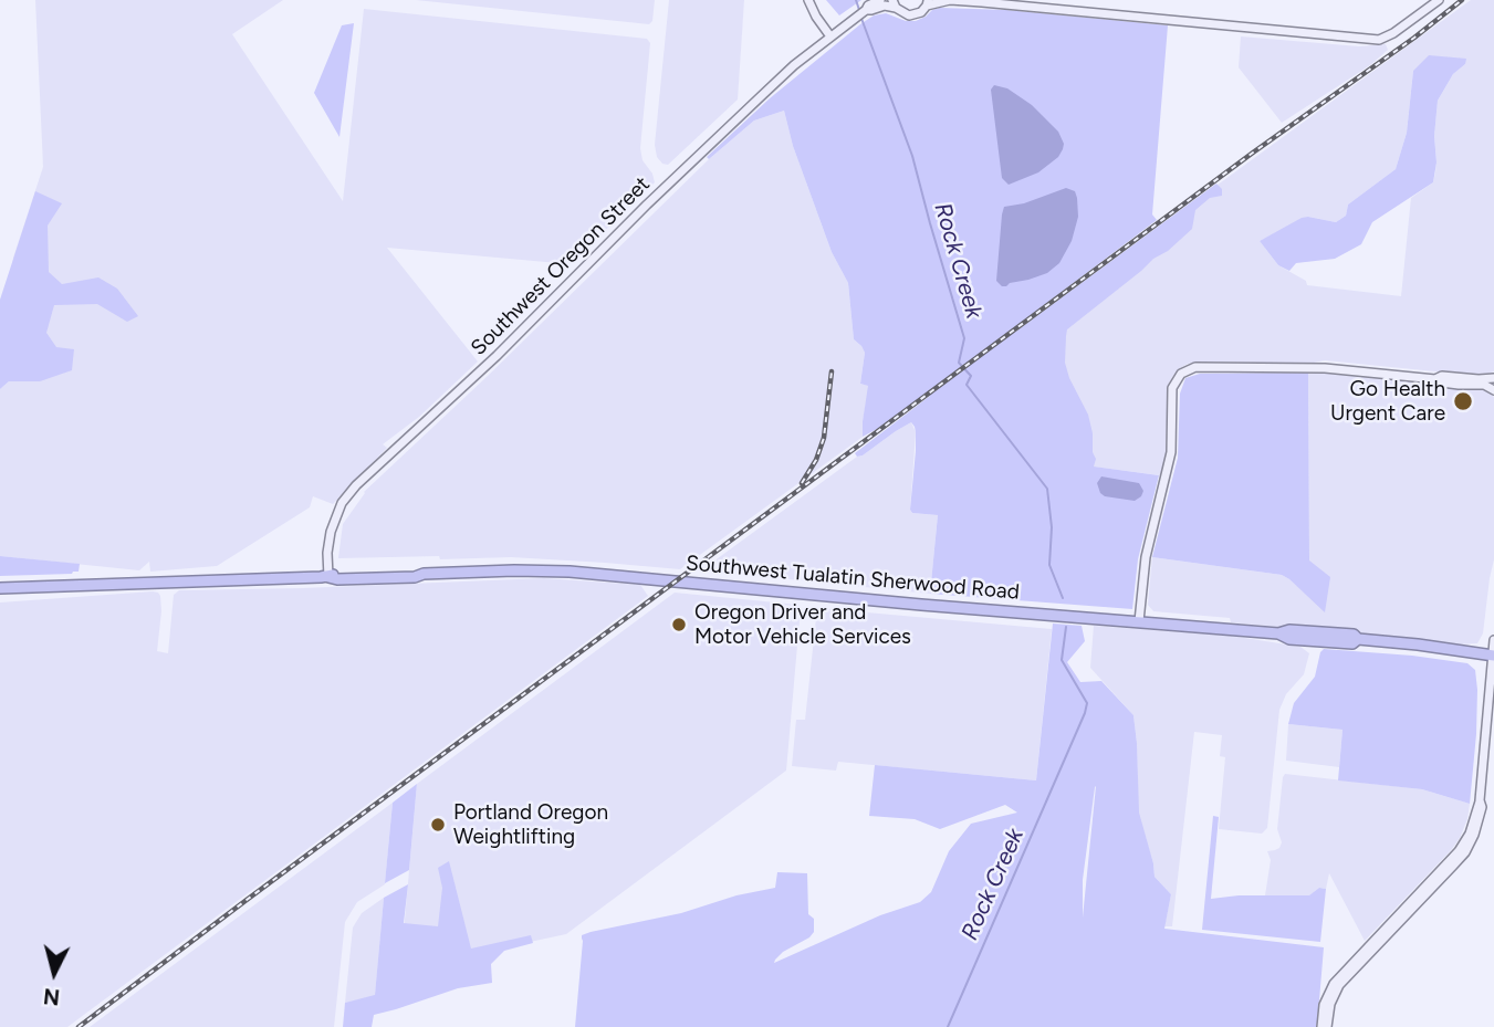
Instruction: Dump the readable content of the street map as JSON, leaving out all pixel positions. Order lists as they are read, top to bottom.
{
  "streets": {
    "highway": ["Southwest Tualatin Sherwood Road"],
    "main road": ["Southwest Oregon Street"]
  },
  "crossings": [
    ["Southwest Oregon Street", "Southwest Tualatin Sherwood Road"]
  ],
  "water": ["Rock Creek"],
  "places": ["Go Health Urgent Care", "Oregon Driver and Motor Vehicle Services", "Portland Oregon Weightlifting"],
  "north": "bottom"
}
